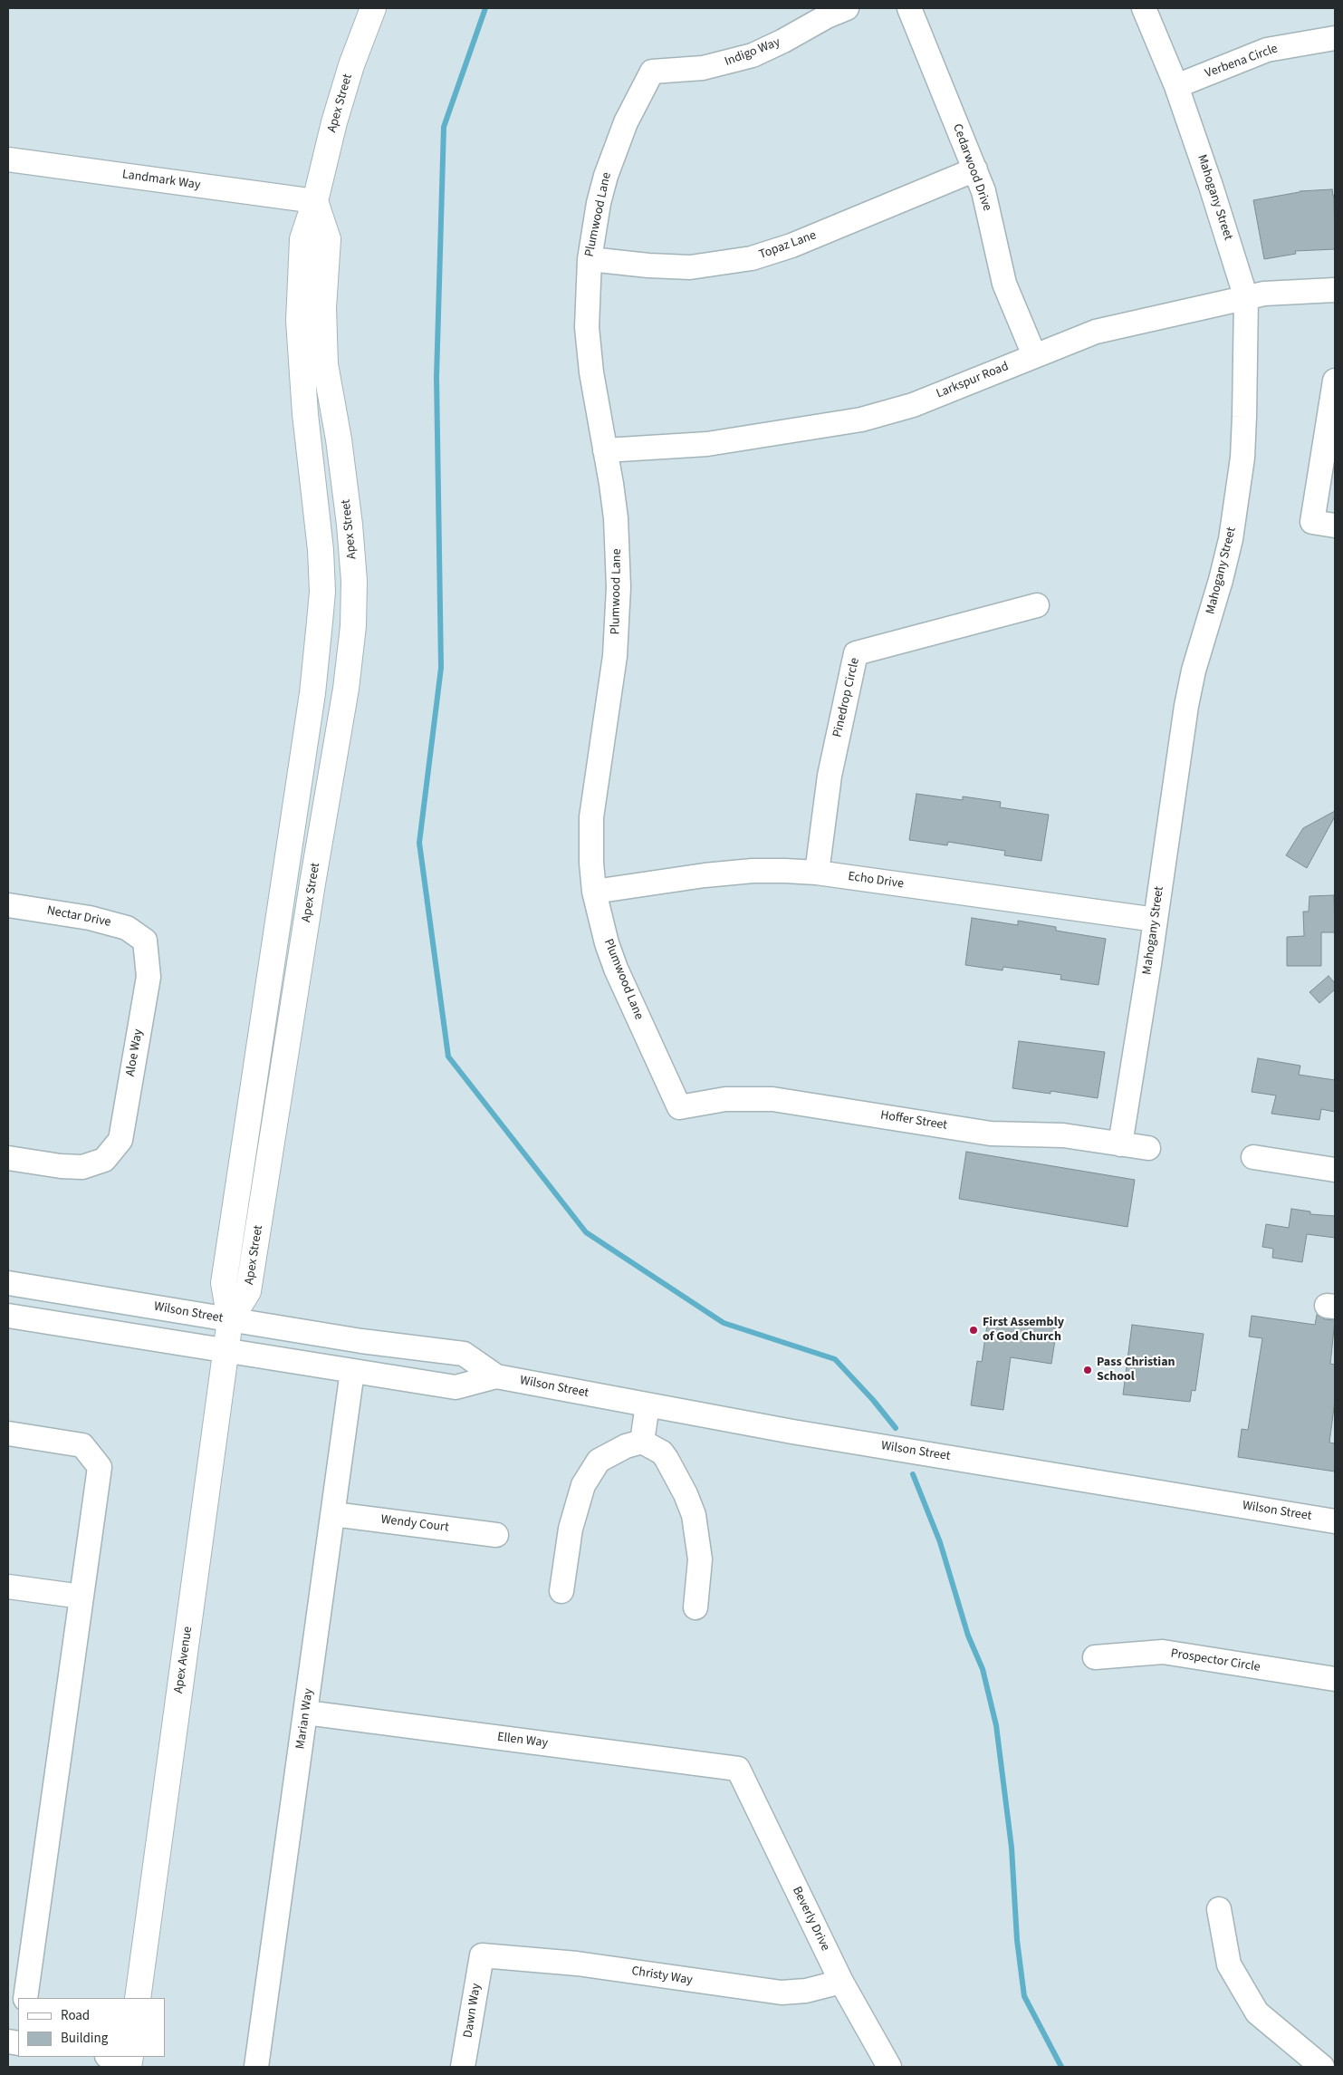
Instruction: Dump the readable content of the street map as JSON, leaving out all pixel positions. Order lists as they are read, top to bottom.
{
  "streets": {
    "main road": ["Apex Street", "Apex Avenue"],
    "street": [
      "Indigo Way",
      "Verbena Circle",
      "Cedarwood Drive",
      "Landmark Way",
      "Mahogany Street",
      "Plumwood Lane",
      "Topaz Lane",
      "Larkspur Road",
      "Pinedrop Circle",
      "Echo Drive",
      "Nectar Drive",
      "Aloe Way",
      "Hoffer Street",
      "Wilson Street",
      "Wendy Court",
      "Prospector Circle",
      "Marian Way",
      "Ellen Way",
      "Beverly Drive",
      "Christy Way",
      "Dawn Way"
    ]
  },
  "crossings": [
    ["Indigo Way", "Plumwood Lane"],
    ["Verbena Circle", "Mahogany Street"],
    ["Apex Street", "Landmark Way"],
    ["Apex Street", "Wilson Street"],
    ["Apex Street", "Apex Avenue"],
    ["Cedarwood Drive", "Topaz Lane"],
    ["Cedarwood Drive", "Larkspur Road"],
    ["Mahogany Street", "Larkspur Road"],
    ["Mahogany Street", "Echo Drive"],
    ["Mahogany Street", "Hoffer Street"],
    ["Plumwood Lane", "Topaz Lane"],
    ["Plumwood Lane", "Larkspur Road"],
    ["Plumwood Lane", "Echo Drive"],
    ["Plumwood Lane", "Hoffer Street"],
    ["Pinedrop Circle", "Echo Drive"],
    ["Nectar Drive", "Aloe Way"],
    ["Wilson Street", "Apex Avenue"],
    ["Wilson Street", "Marian Way"],
    ["Wendy Court", "Marian Way"],
    ["Marian Way", "Ellen Way"],
    ["Ellen Way", "Beverly Drive"],
    ["Beverly Drive", "Christy Way"],
    ["Christy Way", "Dawn Way"]
  ],
  "places": ["First Assembly of God Church", "Pass Christian School"],
  "legend": ["Road", "Building"]
}
